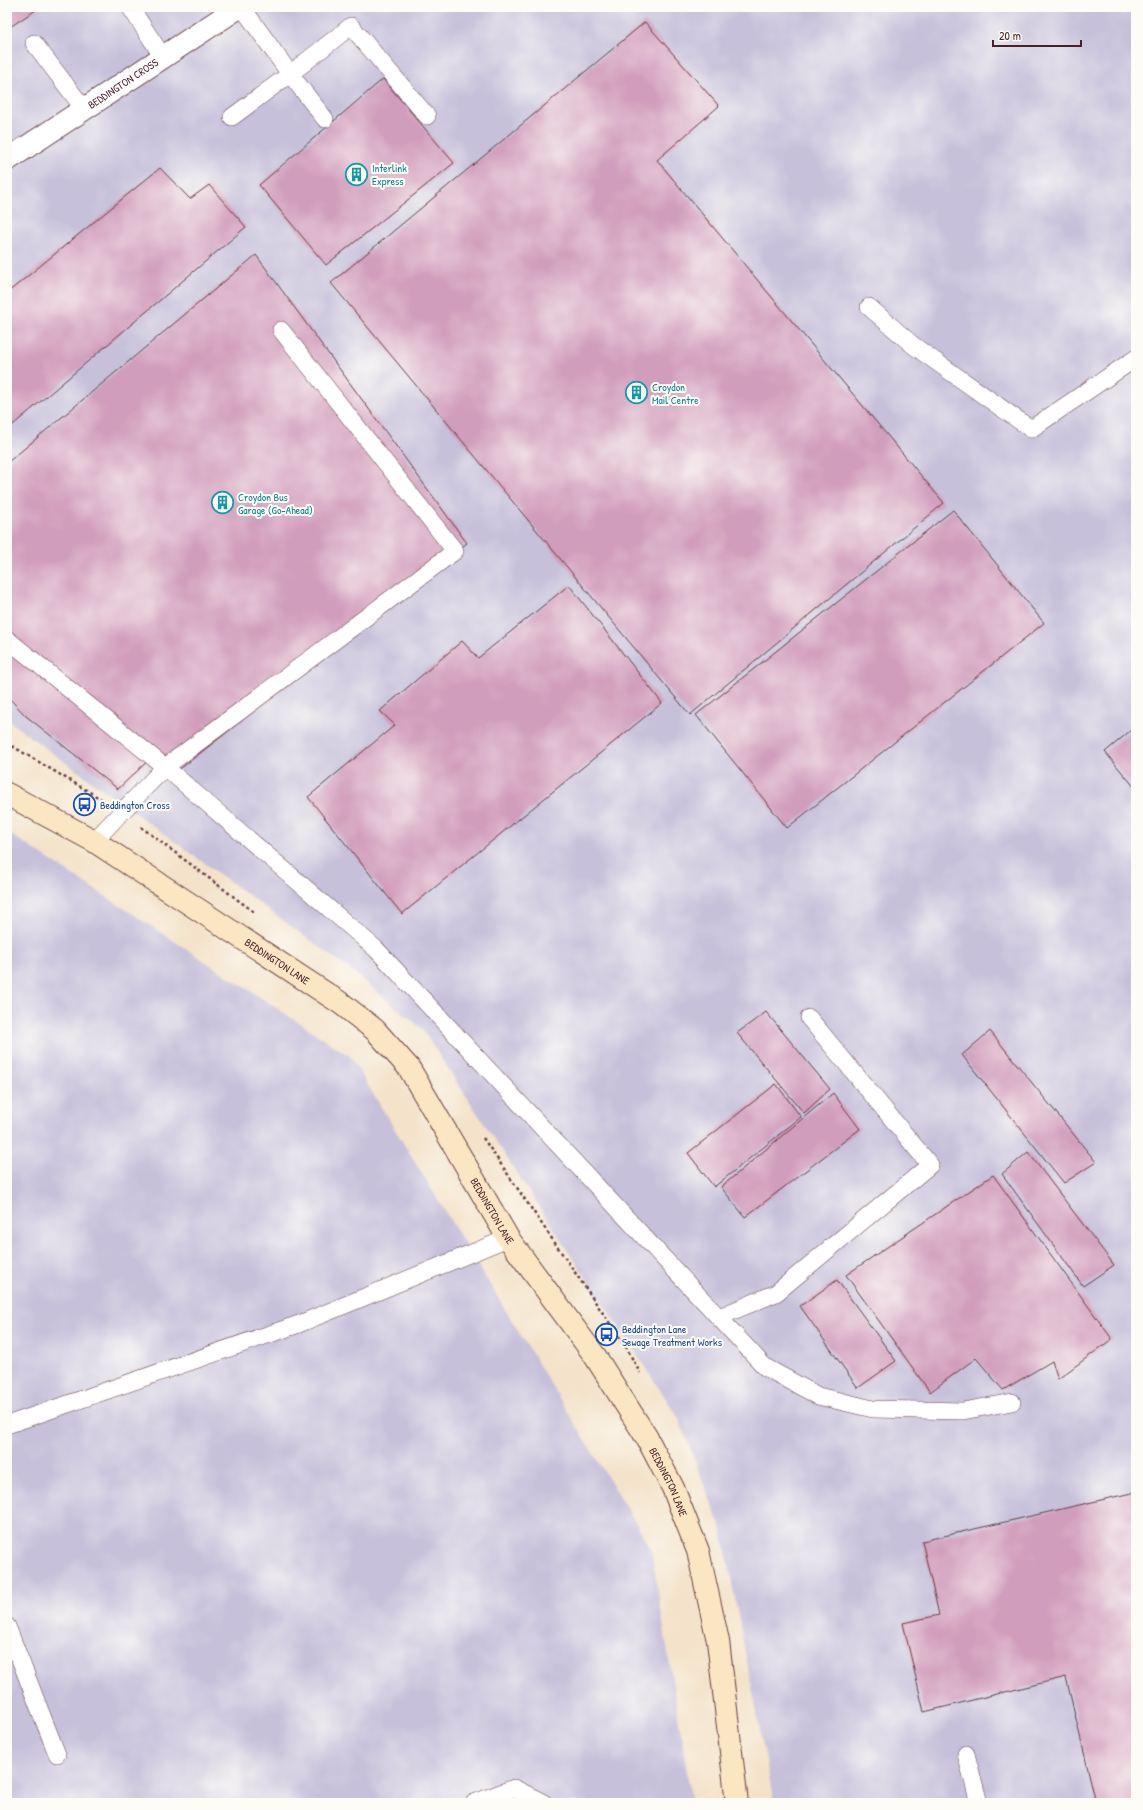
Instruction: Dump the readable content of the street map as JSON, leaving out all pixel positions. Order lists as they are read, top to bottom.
{
  "streets": {
    "main road": ["BEDDINGTON LANE"],
    "street": ["BEDDINGTON CROSS"]
  },
  "places": {
    "building": ["Interlink Express", "Croydon Mail Centre", "Croydon Bus Garage (Go-Ahead)"],
    "bus stop": ["Beddington Cross", "Beddington Lane Sewage Treatment Works"]
  },
  "scale_bar": "20 m"
}
